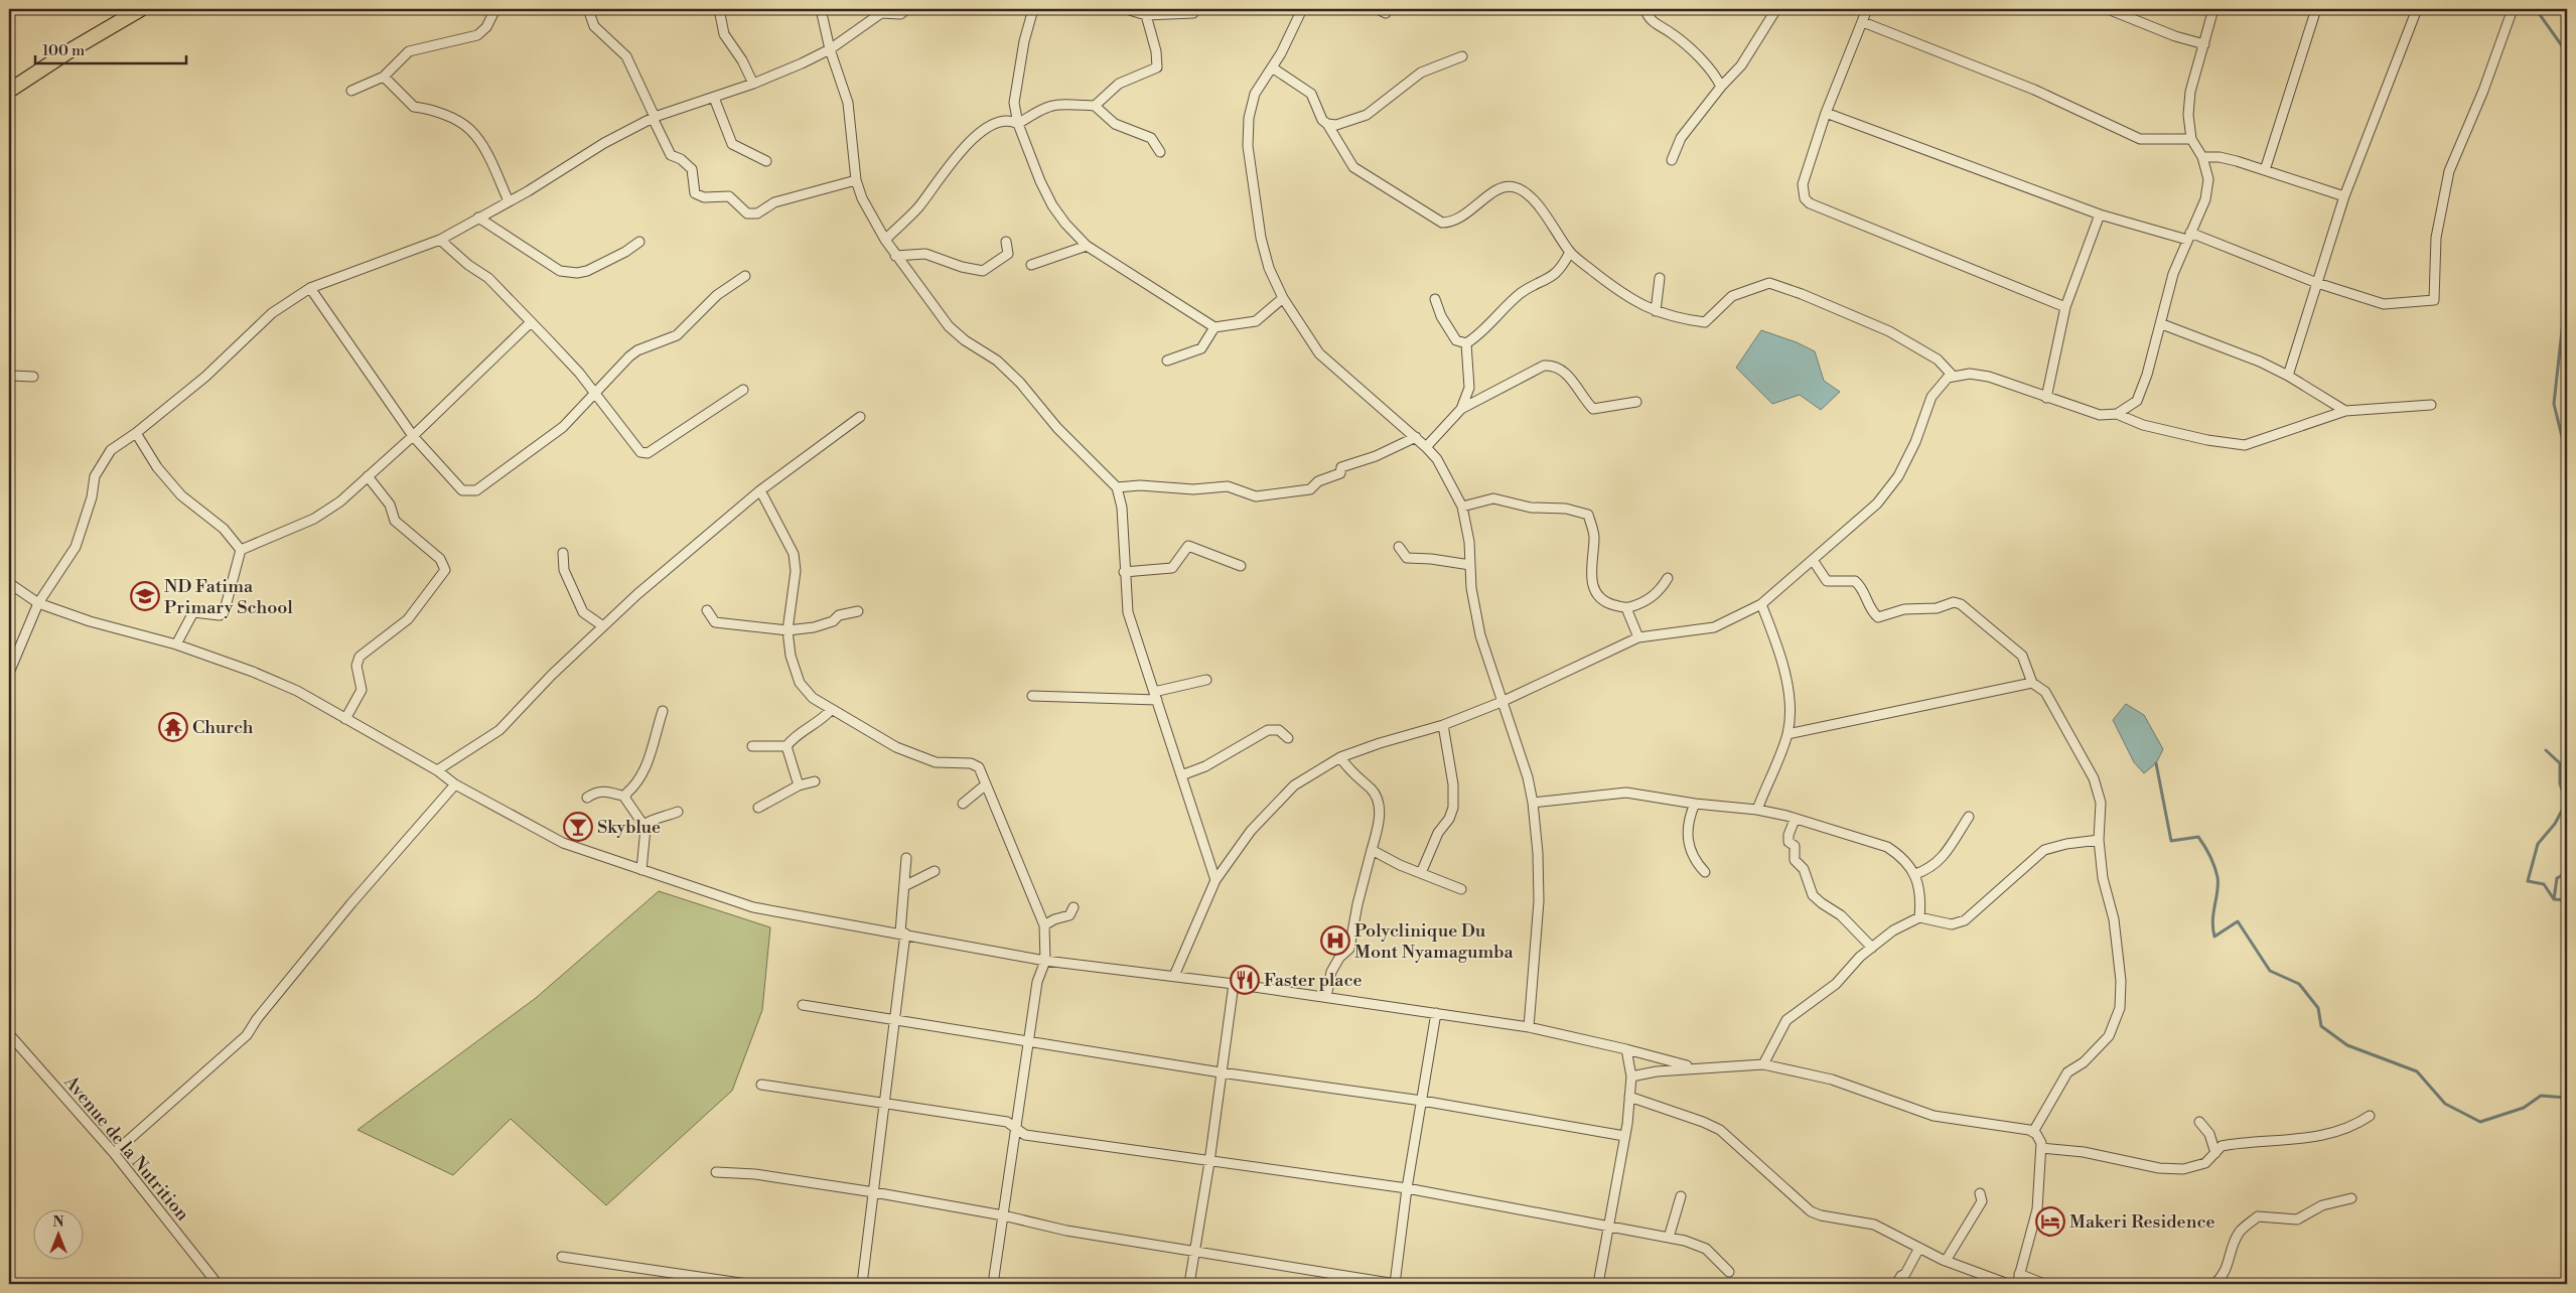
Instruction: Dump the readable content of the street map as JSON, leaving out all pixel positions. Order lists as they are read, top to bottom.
{
  "streets": {
    "street": ["Avenue de la Nutrition"]
  },
  "places": {
    "school or university": ["ND Fatima Primary School"],
    "temple": ["Church"],
    "bar": ["Skyblue"],
    "hospital": ["Polyclinique Du Mont Nyamagumba"],
    "restaurant": ["Faster place"],
    "hotel": ["Makeri Residence"]
  },
  "scale_bar": "100 m",
  "north": "top"
}
